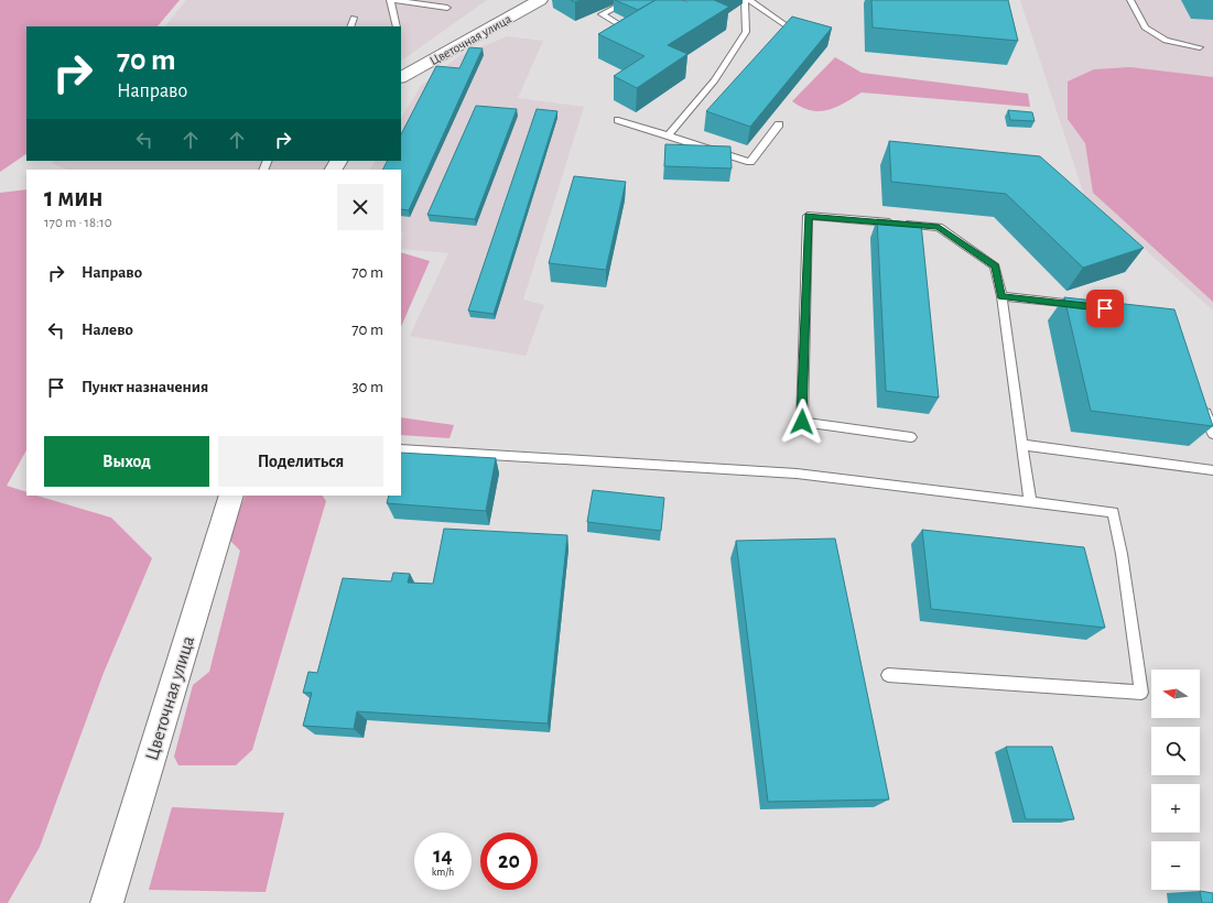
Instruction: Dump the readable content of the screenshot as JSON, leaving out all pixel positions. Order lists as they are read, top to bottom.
{
  "streets": {
    "street": ["Цветочная улица"]
  },
  "north": "left",
  "page": {
    "turn": ["70 m", "Направо"],
    "heading": ["1 мин", "170 m · 18:10"],
    "list": [
      {
        "name": "Направо",
        "value": "70 m"
      },
      {
        "name": "Налево",
        "value": "70 m"
      },
      {
        "name": "Пункт назначения",
        "value": "30 m"
      }
    ],
    "buttons": ["Выход", "Поделиться"],
    "map_buttons": ["+", "−"],
    "speed": "14 km/h",
    "limit": "20"
  }
}
